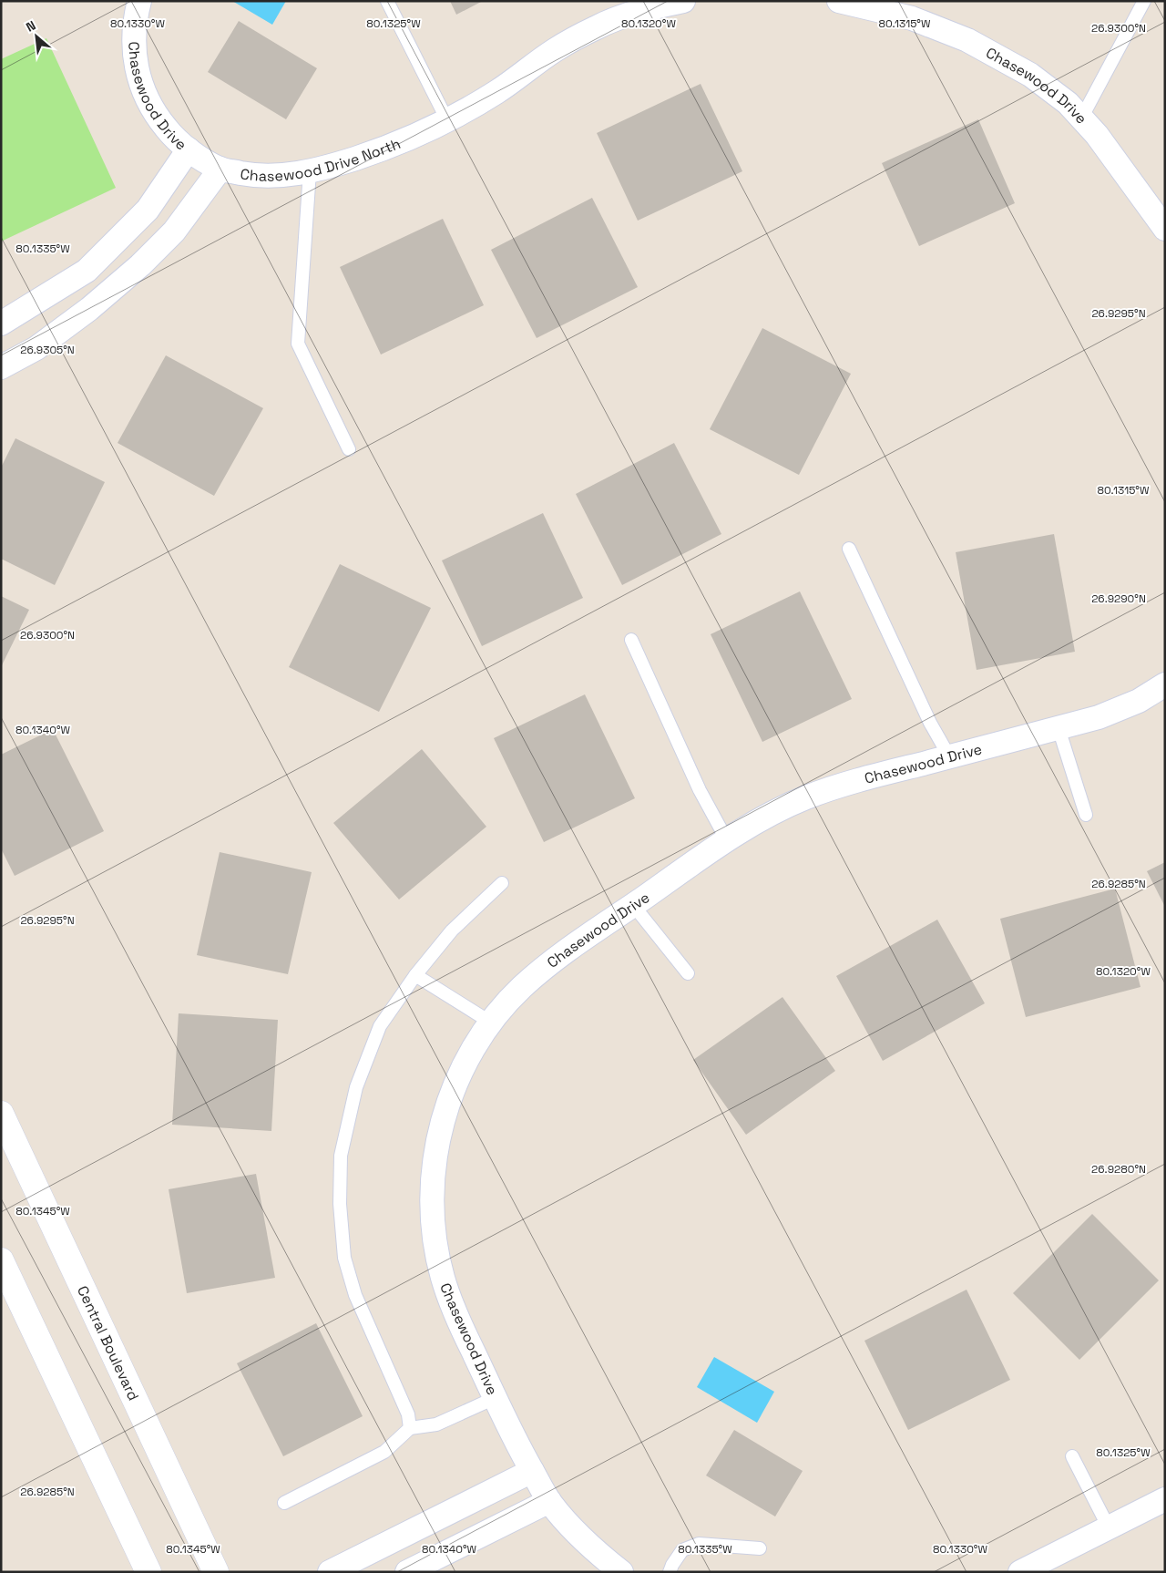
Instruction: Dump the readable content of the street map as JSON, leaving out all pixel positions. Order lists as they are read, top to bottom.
{
  "streets": {
    "street": ["Chasewood Drive", "Chasewood Drive North", "Central Boulevard"]
  },
  "crossings": [
    ["Chasewood Drive", "Chasewood Drive North"]
  ],
  "north": "top left",
  "coordinates": [
    "80.1330°W",
    "80.1325°W",
    "80.1320°W",
    "80.1315°W",
    "26.9300°N",
    "80.1335°W",
    "26.9295°N",
    "26.9305°N",
    "26.9290°N",
    "80.1340°W",
    "26.9285°N",
    "26.9280°N",
    "80.1345°W"
  ]
}
